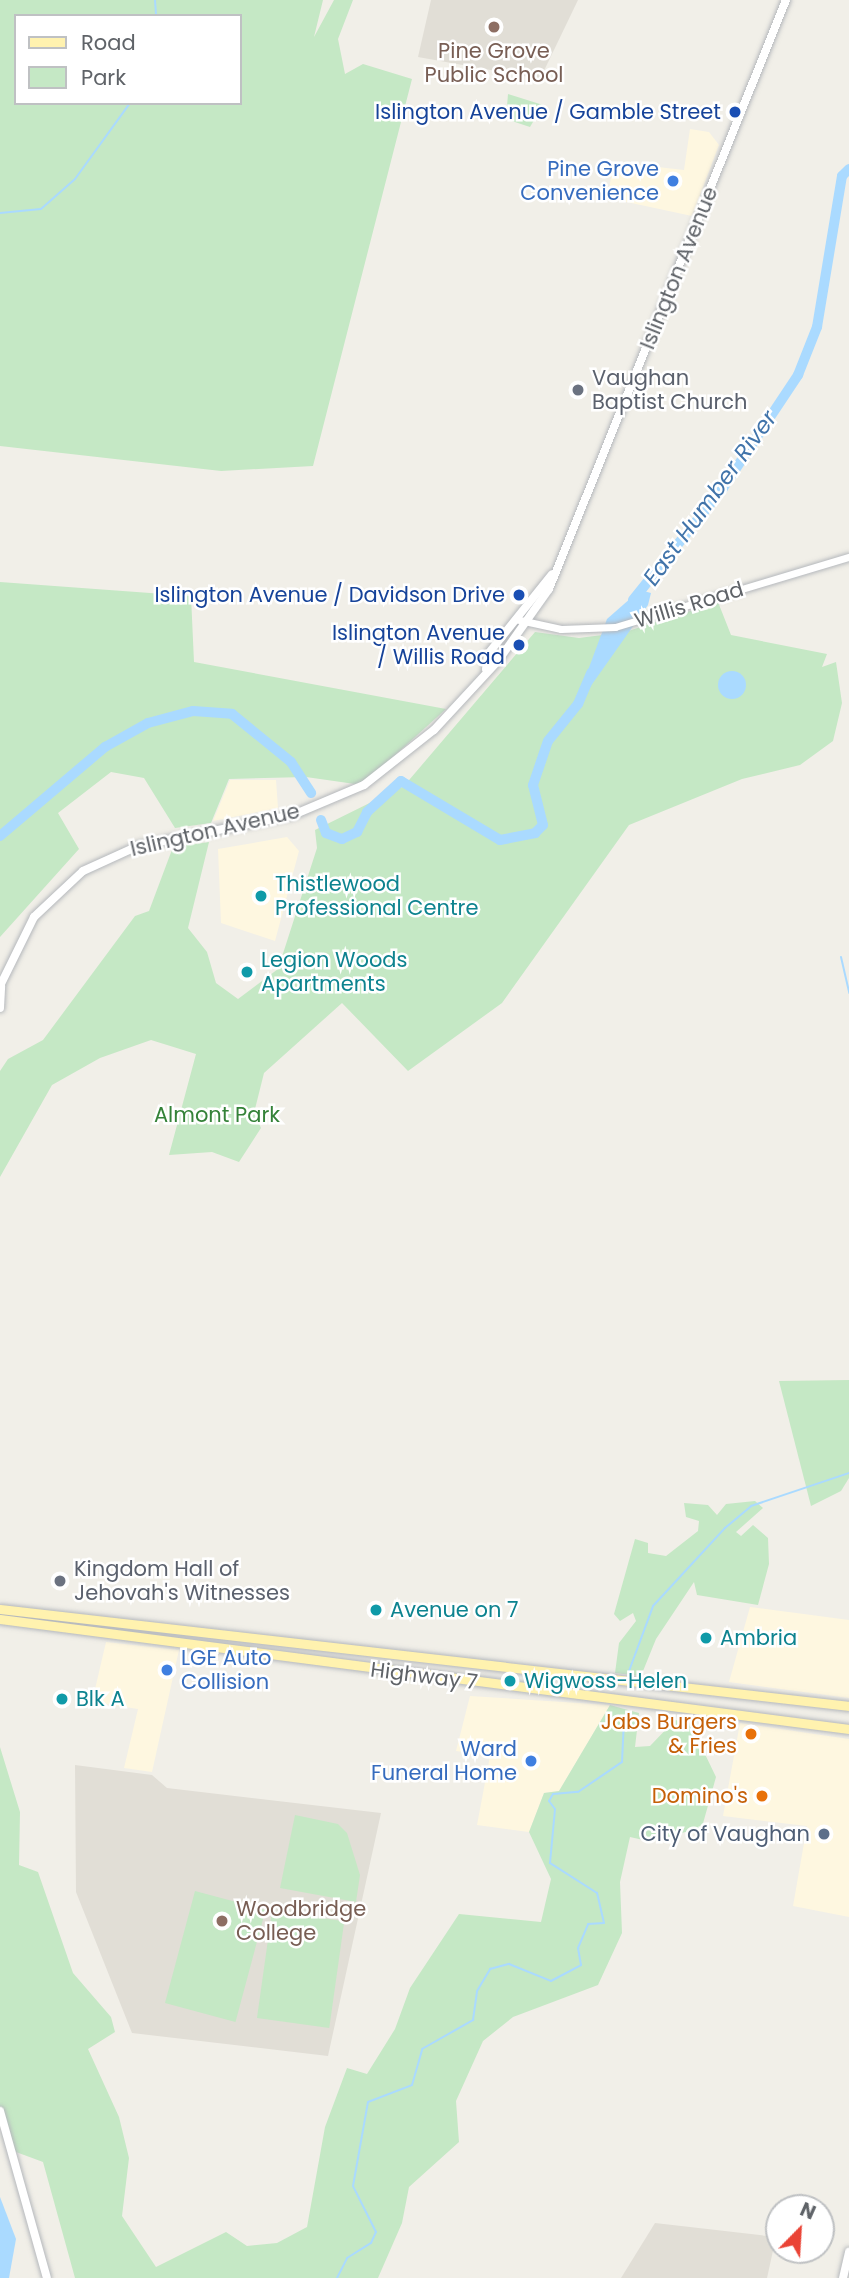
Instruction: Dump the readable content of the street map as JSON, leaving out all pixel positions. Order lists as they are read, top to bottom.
{
  "streets": {
    "main road": ["Islington Avenue", "Highway 7"],
    "street": ["Willis Road"]
  },
  "crossings": [
    ["Islington Avenue", "Willis Road"]
  ],
  "water": ["East Humber River"],
  "parks": ["Almont Park"],
  "places": [
    "Pine Grove Public School",
    "Islington Avenue / Gamble Street",
    "Pine Grove Convenience",
    "Vaughan Baptist Church",
    "Islington Avenue / Davidson Drive",
    "Islington Avenue / Willis Road",
    "Thistlewood Professional Centre",
    "Legion Woods Apartments",
    "Kingdom Hall of Jehovah's Witnesses",
    "Avenue on 7",
    "Ambria",
    "LGE Auto Collision",
    "Wigwoss-Helen",
    "Blk A",
    "Jabs Burgers & Fries",
    "Ward Funeral Home",
    "Domino's",
    "City of Vaughan",
    "Woodbridge College"
  ],
  "legend": ["Road", "Park"],
  "north": "top right"
}
